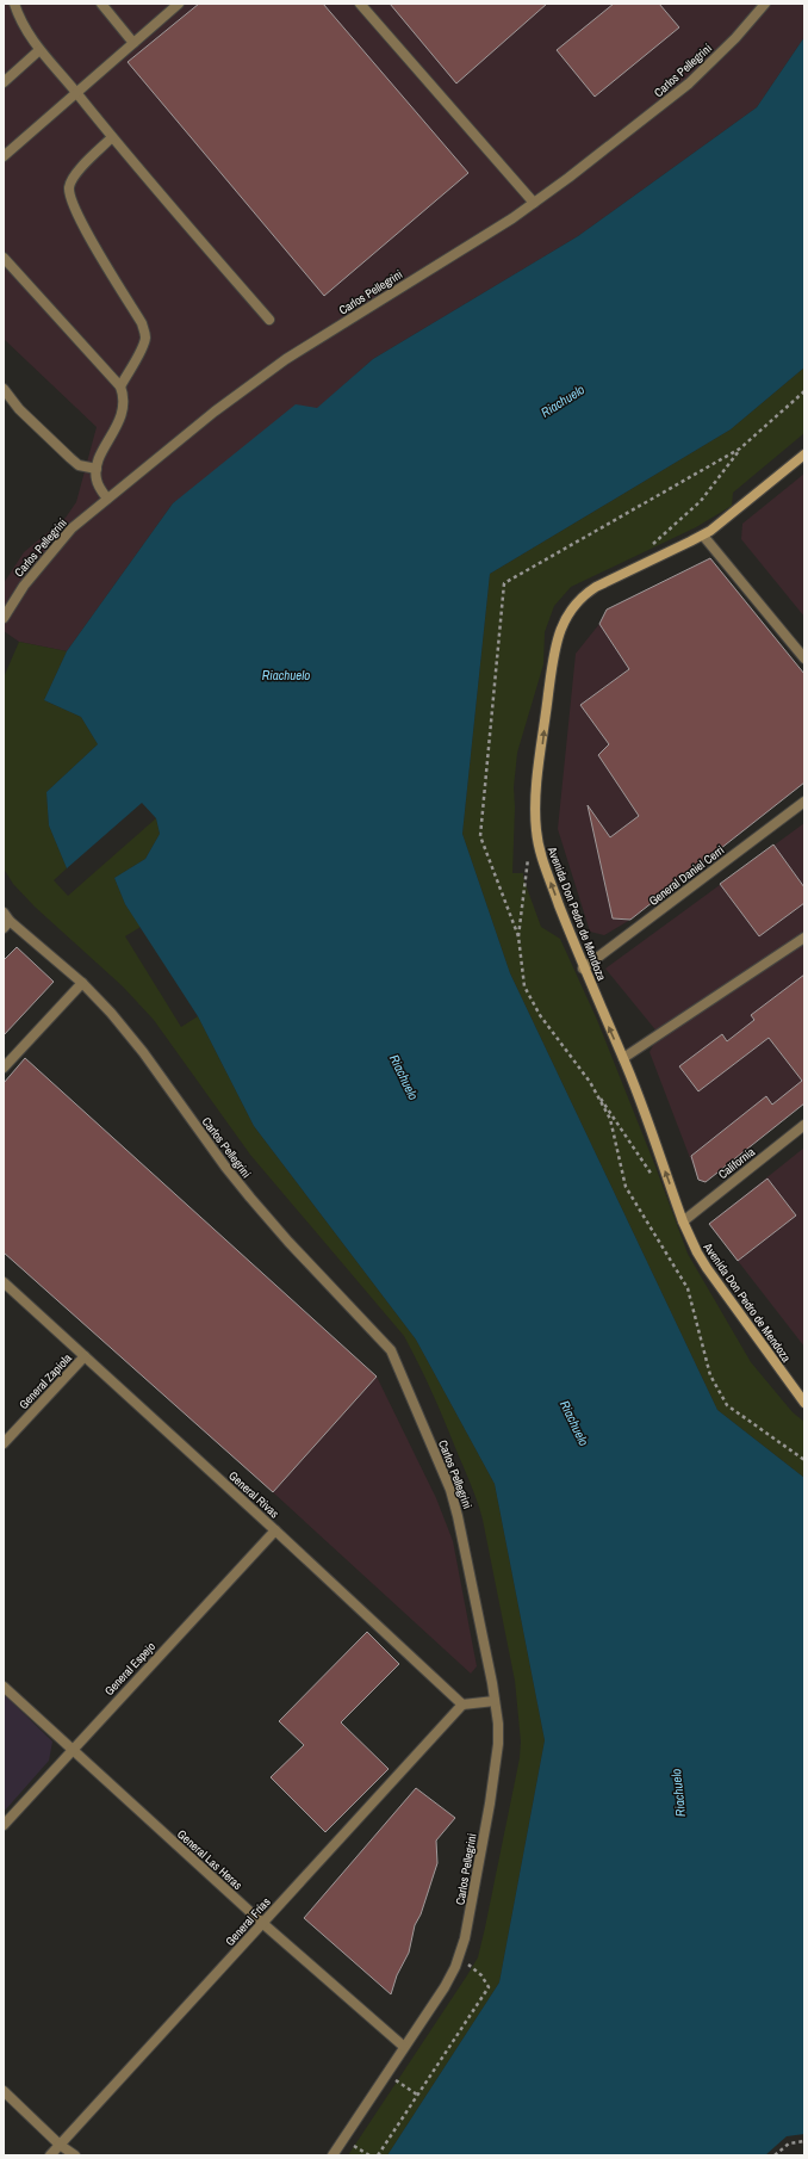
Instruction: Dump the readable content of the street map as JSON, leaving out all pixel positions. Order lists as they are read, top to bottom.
{
  "streets": {
    "main road": ["Avenida Don Pedro de Mendoza"],
    "street": [
      "Carlos Pellegrini",
      "General Daniel Cerri",
      "California",
      "General Zapiola",
      "General Rivas",
      "General Espejo",
      "General Las Heras",
      "General Frías"
    ]
  },
  "crossings": [
    ["Carlos Pellegrini", "General Las Heras"],
    ["General Daniel Cerri", "Avenida Don Pedro de Mendoza"],
    ["Avenida Don Pedro de Mendoza", "California"],
    ["General Zapiola", "General Rivas"],
    ["General Rivas", "General Espejo"],
    ["General Rivas", "General Frías"],
    ["General Espejo", "General Las Heras"],
    ["General Las Heras", "General Frías"]
  ],
  "one_way": ["Avenida Don Pedro de Mendoza"],
  "water": ["Riachuelo"]
}
